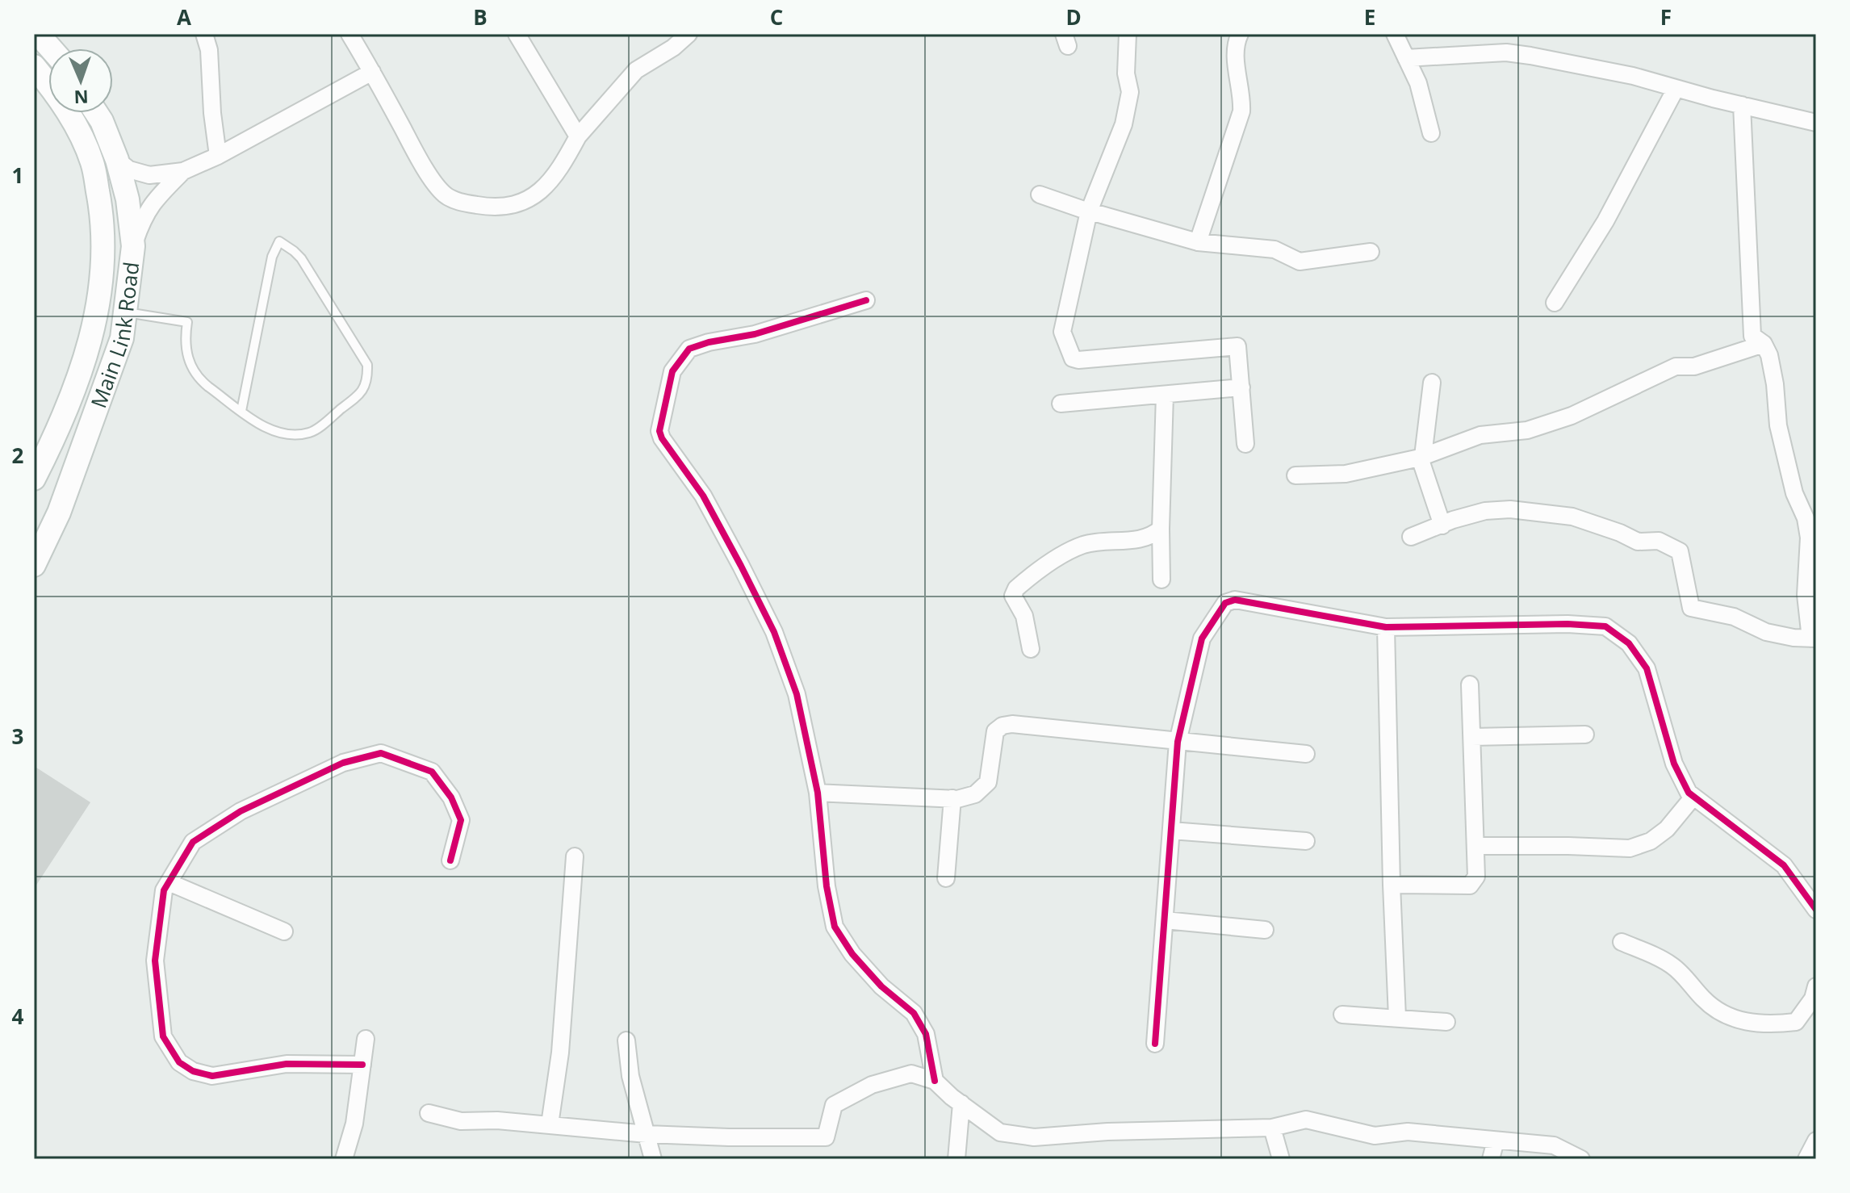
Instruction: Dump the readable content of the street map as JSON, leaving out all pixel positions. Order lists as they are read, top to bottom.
{
  "streets": {
    "street": ["Main Link Road"]
  },
  "north": "bottom",
  "grid": {
    "columns": [
      "A",
      "B",
      "C",
      "D",
      "E",
      "F"
    ],
    "rows": [
      "1",
      "2",
      "3",
      "4"
    ]
  }
}
